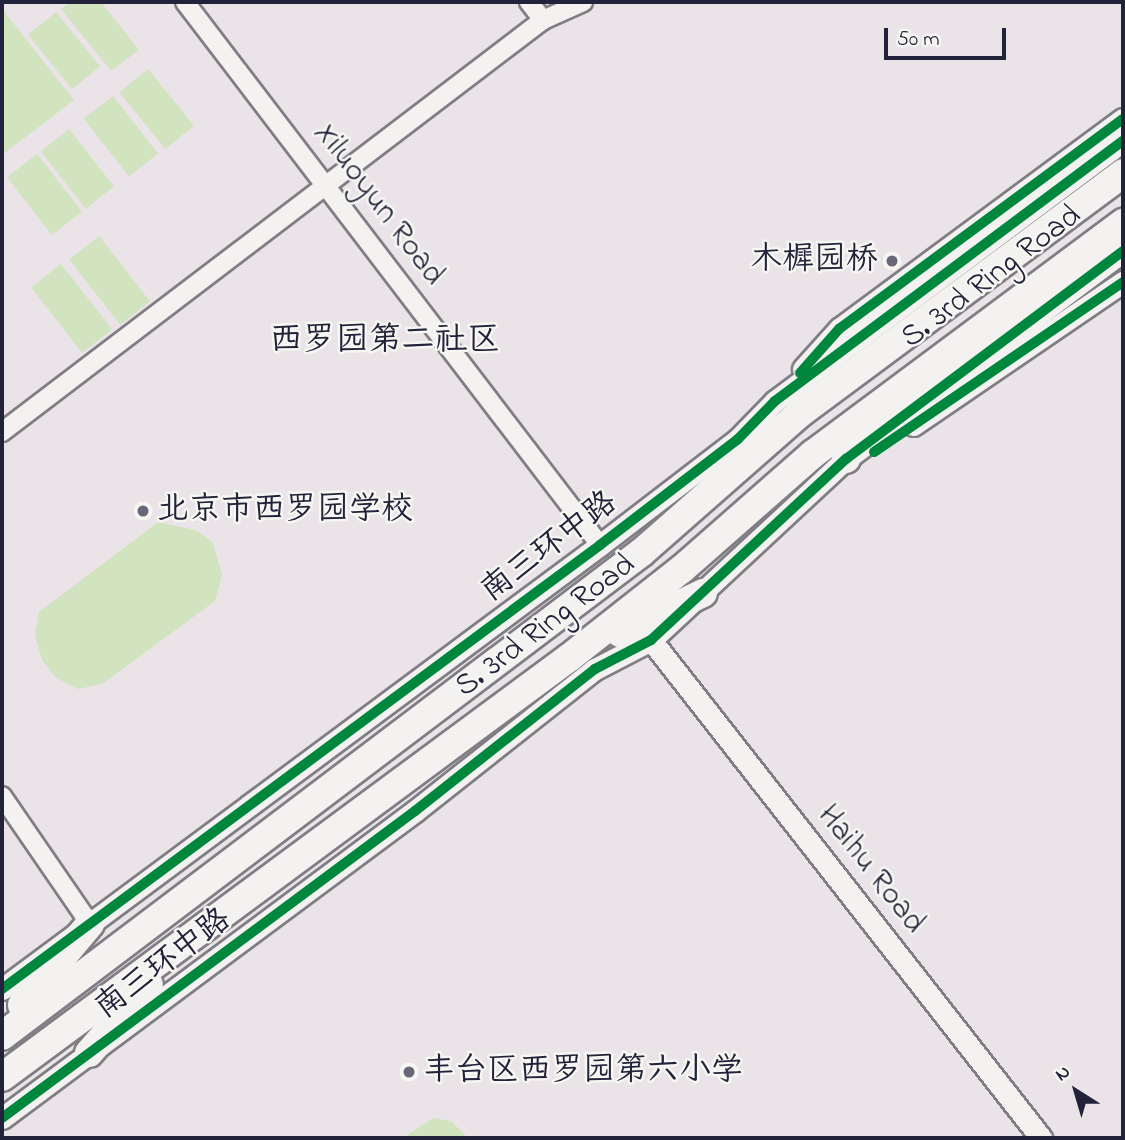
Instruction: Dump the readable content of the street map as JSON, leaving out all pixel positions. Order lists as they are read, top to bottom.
{
  "streets": {
    "highway": ["S. 3rd Ring Road"],
    "street": ["Xiluoyun Road", "南三环中路", "Haihu Road"]
  },
  "crossings": [
    ["Xiluoyun Road", "南三环中路"],
    ["南三环中路", "Haihu Road"]
  ],
  "districts": ["西罗园第二社区"],
  "places": ["木樨园桥", "北京市西罗园学校", "丰台区西罗园第六小学"],
  "scale_bar": "50 m",
  "north": "top left"
}
